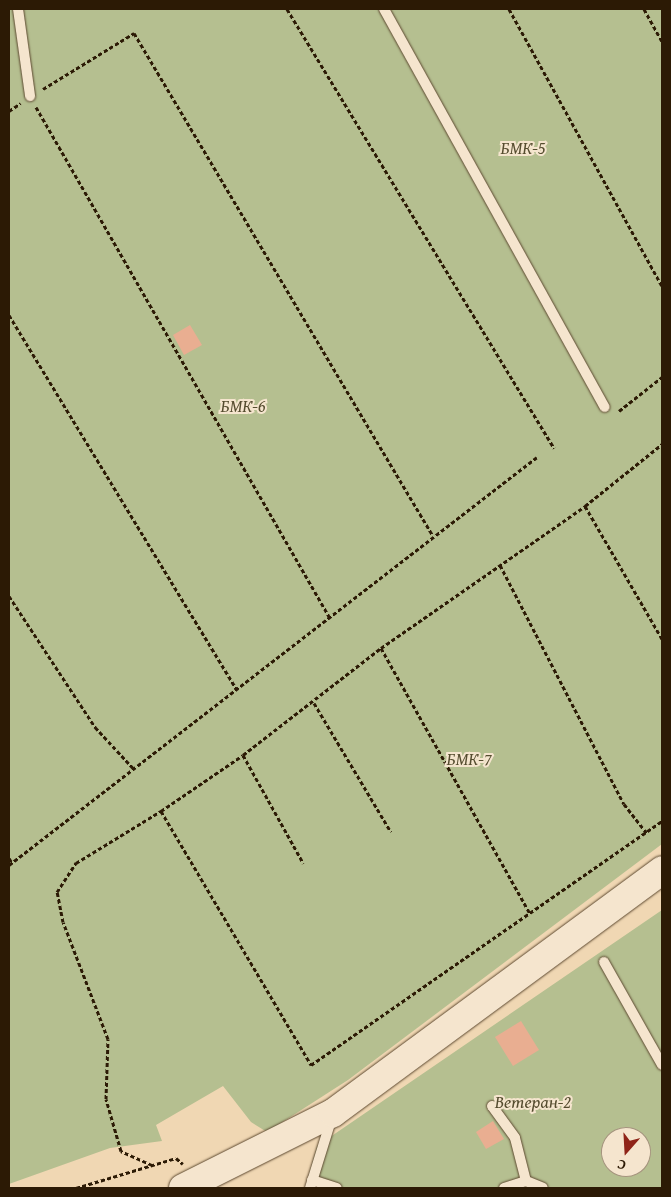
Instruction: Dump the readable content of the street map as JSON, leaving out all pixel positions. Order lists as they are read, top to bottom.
{
  "parks": [
    "БМК-5",
    "БМК-6",
    "БМК-7",
    "Ветеран-2"
  ],
  "north": "bottom"
}
